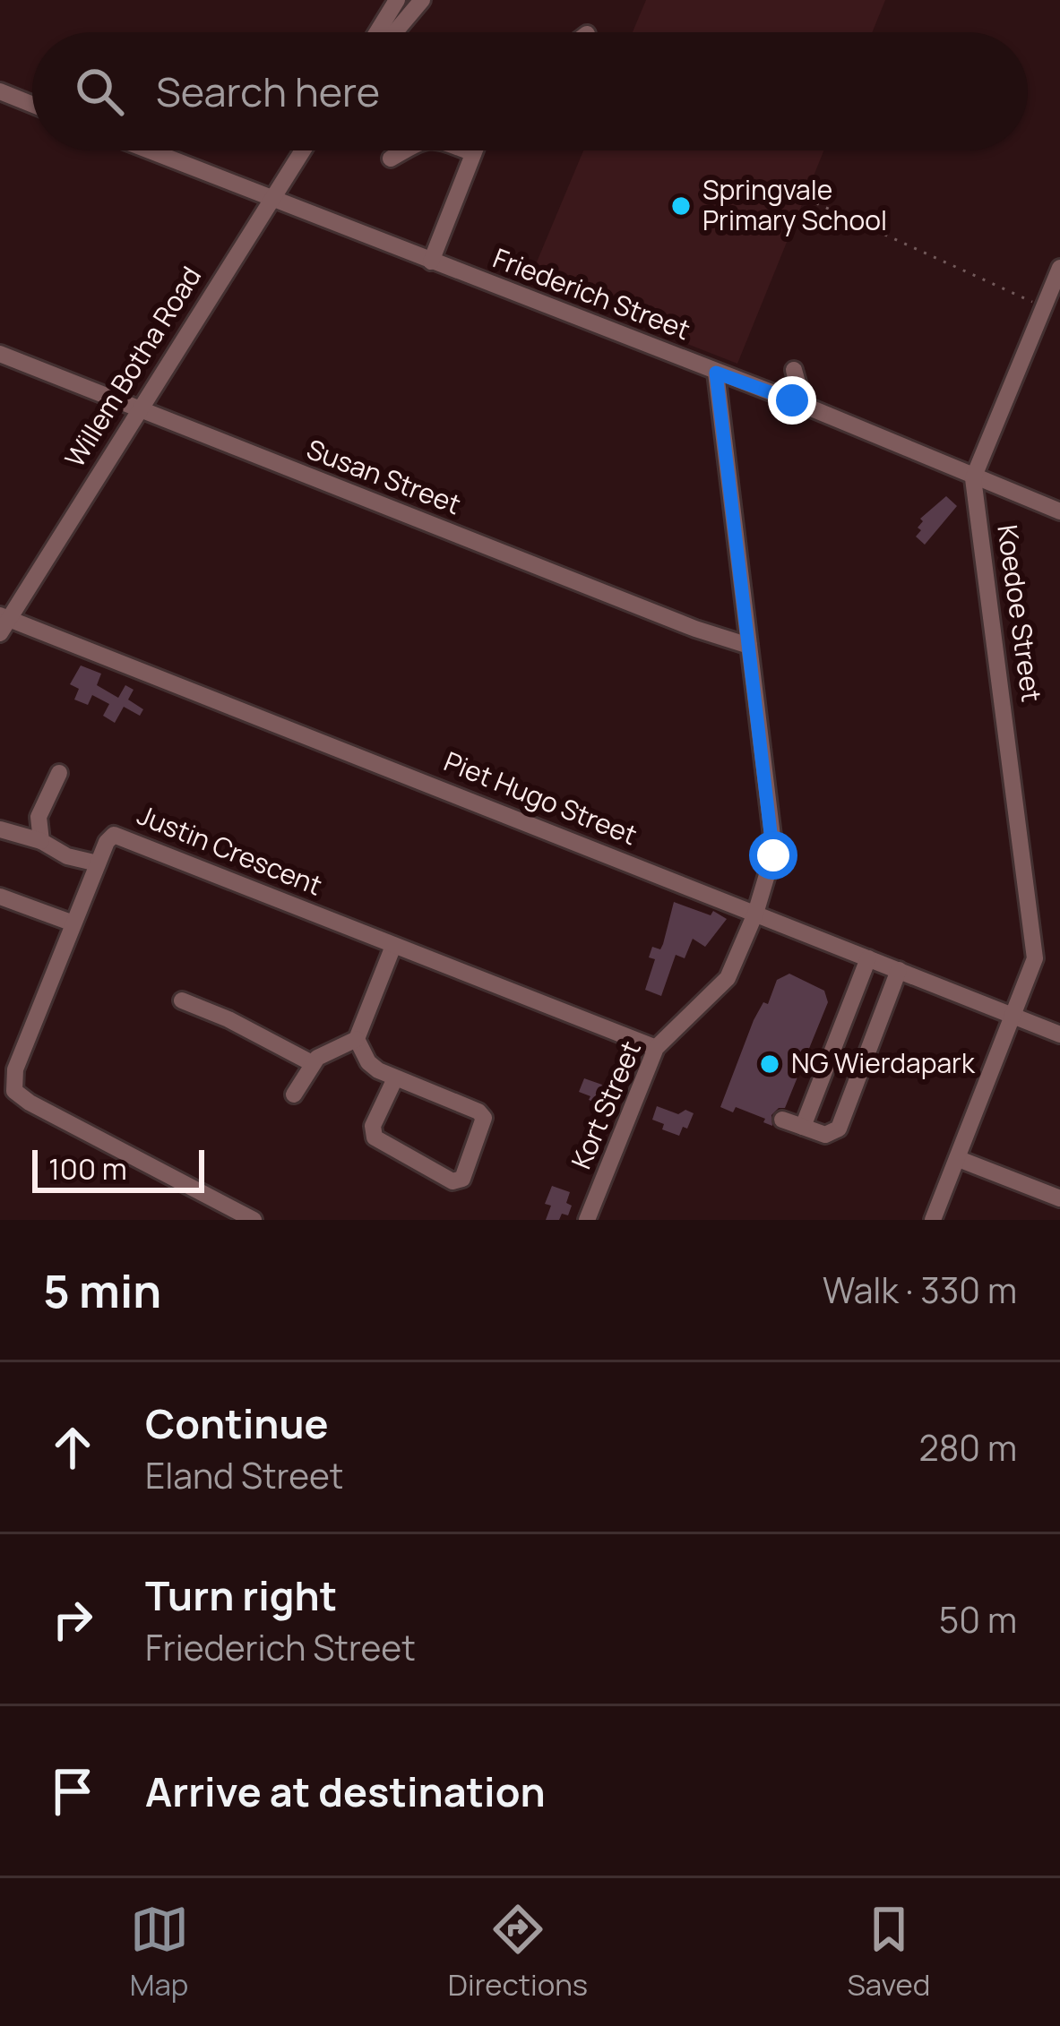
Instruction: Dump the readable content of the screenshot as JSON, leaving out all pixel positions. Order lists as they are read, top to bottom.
{
  "streets": {
    "street": [
      "Friederich Street",
      "Willem Botha Road",
      "Susan Street",
      "Koedoe Street",
      "Piet Hugo Street",
      "Justin Crescent",
      "Kort Street"
    ]
  },
  "crossings": [
    ["Friederich Street", "Willem Botha Road"],
    ["Friederich Street", "Koedoe Street"],
    ["Friederich Street", "Kort Street"],
    ["Willem Botha Road", "Susan Street"],
    ["Willem Botha Road", "Piet Hugo Street"],
    ["Susan Street", "Kort Street"],
    ["Koedoe Street", "Piet Hugo Street"],
    ["Piet Hugo Street", "Kort Street"],
    ["Justin Crescent", "Kort Street"]
  ],
  "places": ["Springvale Primary School", "NG Wierdapark"],
  "scale_bar": "100 m",
  "page": {
    "search": "Search here",
    "scale": "100 m",
    "heading": ["5 min", "Walk · 330 m"],
    "list": [
      ["Continue", "Eland Street", "280 m"],
      ["Turn right", "Friederich Street", "50 m"],
      "Arrive at destination"
    ],
    "nav": ["Map", "Directions", "Saved"]
  }
}
